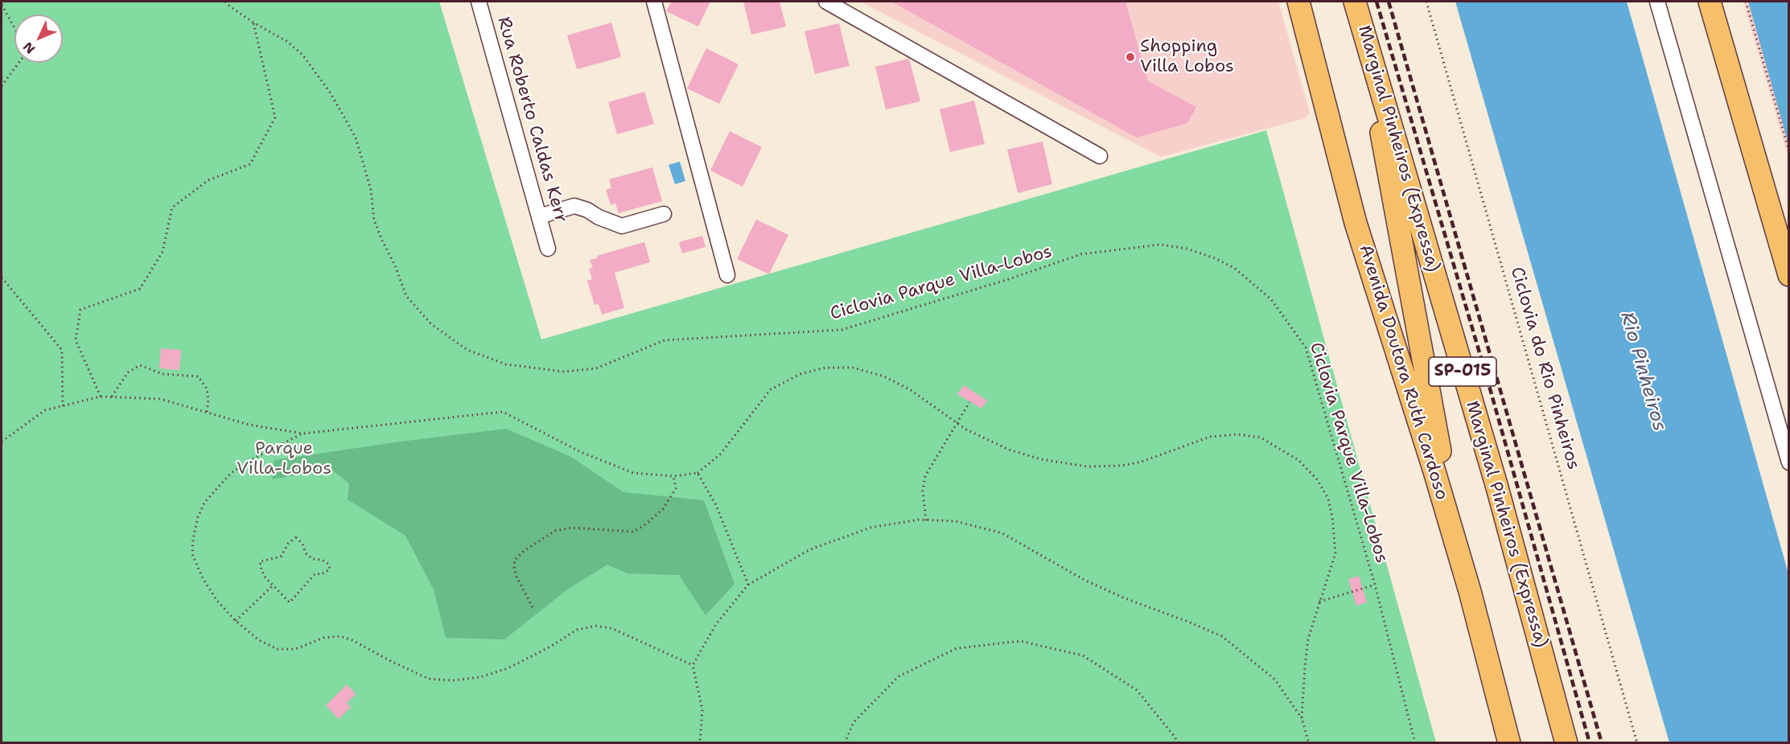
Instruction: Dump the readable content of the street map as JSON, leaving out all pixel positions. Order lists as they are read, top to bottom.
{
  "streets": {
    "highway": ["Marginal Pinheiros (Expressa)", "SP-015", "Avenida Doutora Ruth Cardoso"],
    "street": ["Rua Roberto Caldas Kerr"],
    "path": ["Ciclovia Parque Villa-Lobos", "Ciclovia do Rio Pinheiros"]
  },
  "water": ["Rio Pinheiros"],
  "parks": ["Parque Villa-Lobos"],
  "places": ["Shopping Villa Lobos"],
  "north": "bottom left"
}
